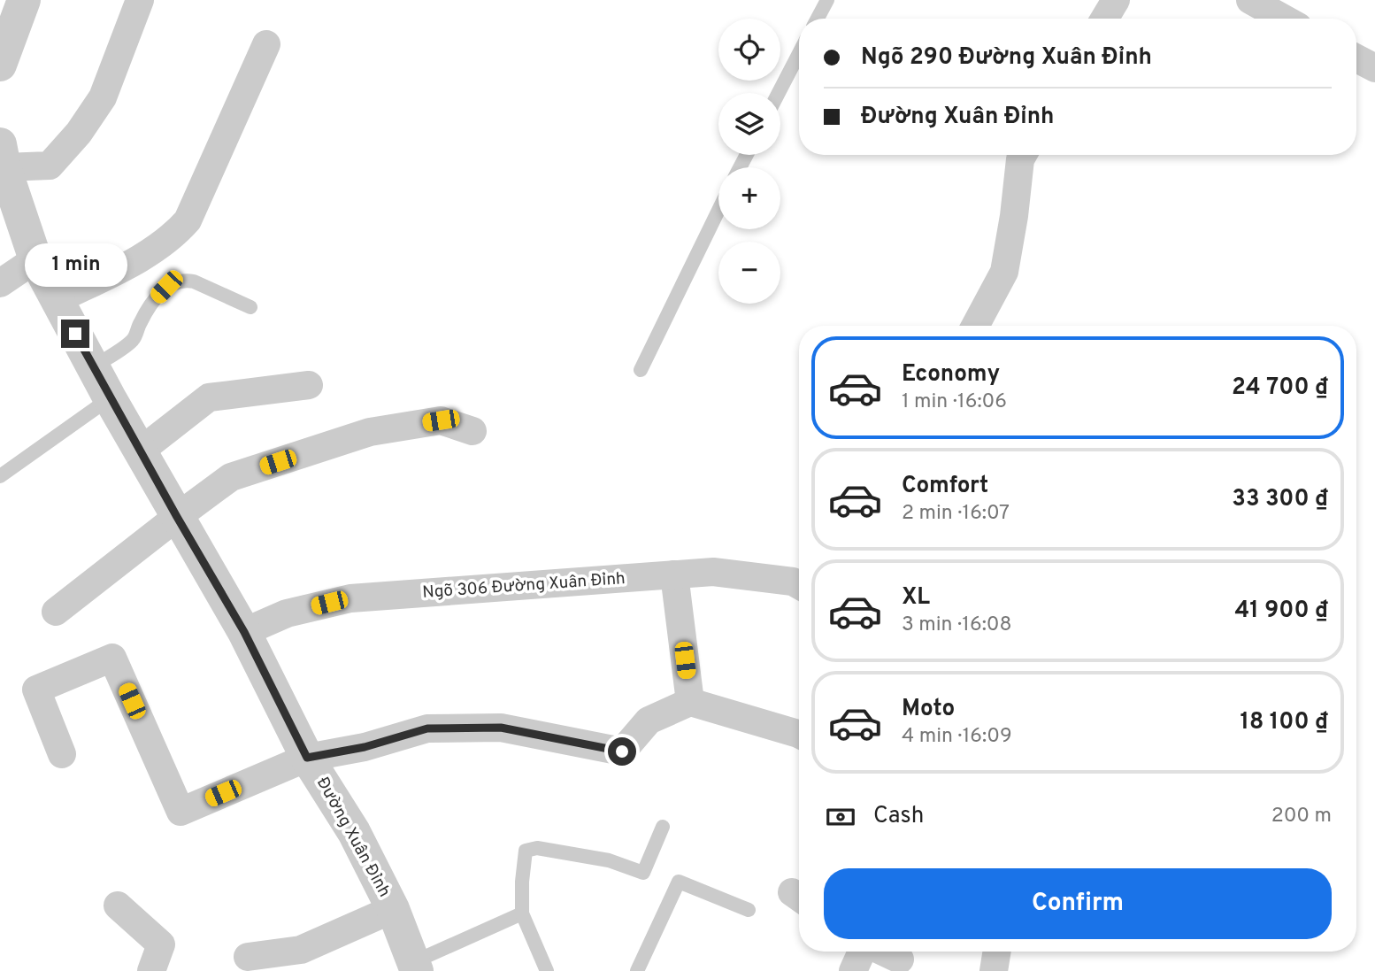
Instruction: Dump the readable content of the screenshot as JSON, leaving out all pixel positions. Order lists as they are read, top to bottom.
{
  "streets": {
    "street": ["Ngõ 306 Đường Xuân Đỉnh", "Đường Xuân Đỉnh"]
  },
  "crossings": [
    ["Ngõ 306 Đường Xuân Đỉnh", "Đường Xuân Đỉnh"]
  ],
  "page": {
    "map_buttons": ["+", "−"],
    "banner": ["Ngõ 290 Đường Xuân Đỉnh", "Đường Xuân Đỉnh"],
    "bubble": "1 min",
    "list": [
      {
        "name": "Economy",
        "note": "1 min · 16:06",
        "value": "24 700 ₫"
      },
      {
        "name": "Comfort",
        "note": "2 min · 16:07",
        "value": "33 300 ₫"
      },
      {
        "name": "XL",
        "note": "3 min · 16:08",
        "value": "41 900 ₫"
      },
      {
        "name": "Moto",
        "note": "4 min · 16:09",
        "value": "18 100 ₫"
      }
    ],
    "pay": ["Cash", "200 m"],
    "buttons": "Confirm"
  }
}
